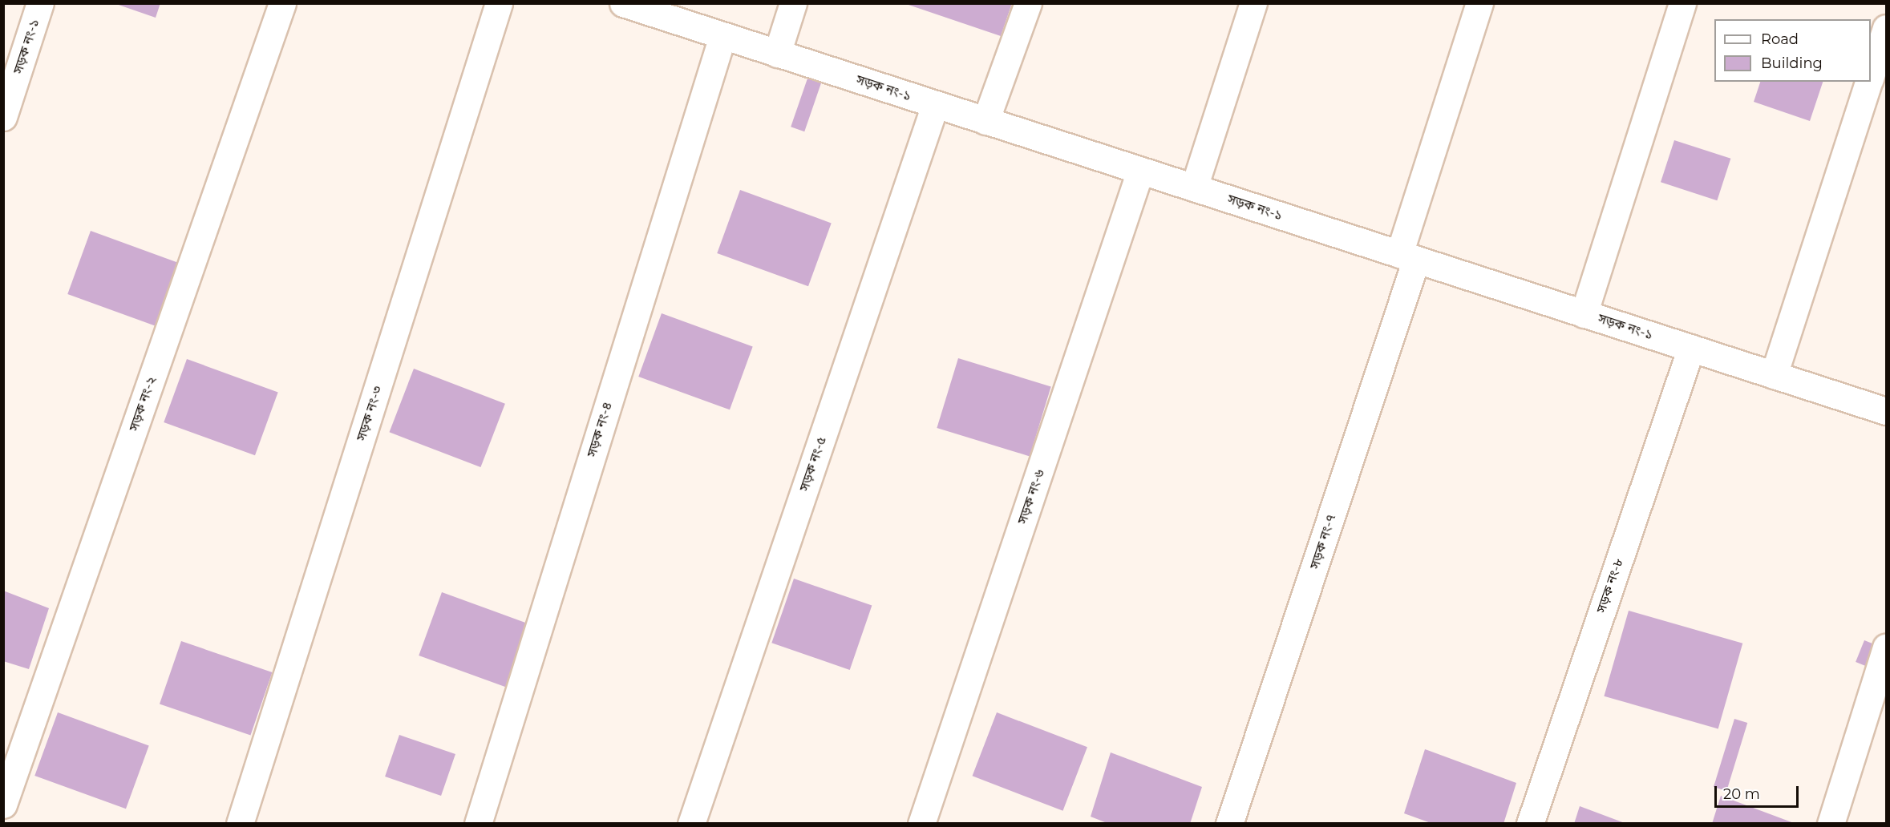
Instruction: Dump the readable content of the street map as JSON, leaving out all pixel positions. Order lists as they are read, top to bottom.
{
  "streets": {
    "street": [
      "সড়ক নং-১",
      "সড়ক নং-২",
      "সড়ক নং-৩",
      "সড়ক নং-৪",
      "সড়ক নং-৫",
      "সড়ক নং-৬",
      "সড়ক নং-৭",
      "সড়ক নং-৮"
    ]
  },
  "crossings": [
    ["সড়ক নং-১", "সড়ক নং-৪"],
    ["সড়ক নং-১", "সড়ক নং-৫"],
    ["সড়ক নং-১", "সড়ক নং-৬"],
    ["সড়ক নং-১", "সড়ক নং-৭"],
    ["সড়ক নং-১", "সড়ক নং-৮"]
  ],
  "legend": ["Road", "Building"],
  "scale_bar": "20 m"
}
